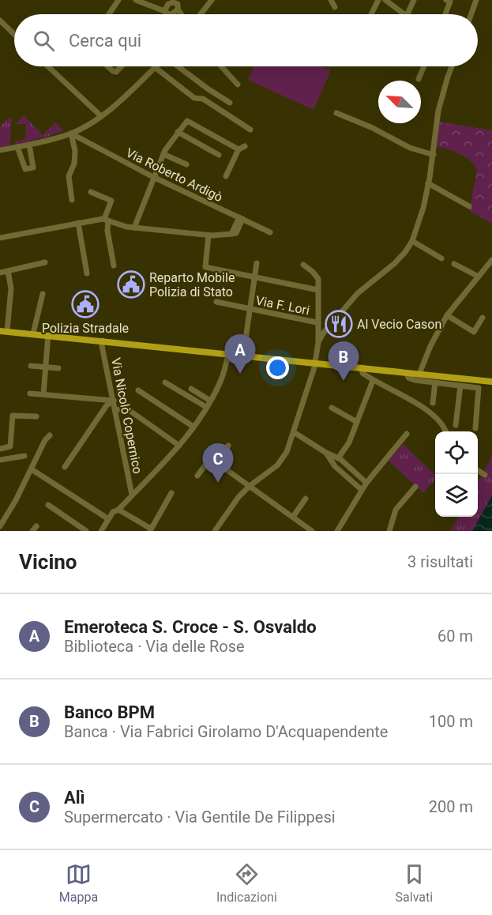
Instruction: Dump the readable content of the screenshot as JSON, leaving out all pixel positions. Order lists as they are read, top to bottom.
{
  "streets": {
    "street": ["Via Roberto Ardigò", "Via F. Lori", "Via Nicolò Copernico"]
  },
  "places": {
    "public building": ["Reparto Mobile Polizia di Stato", "Polizia Stradale"],
    "restaurant": ["Al Vecio Cason"]
  },
  "north": "top left",
  "page": {
    "search": "Cerca qui",
    "pins": ["A", "B", "C"],
    "heading": ["Vicino", "3 risultati"],
    "list": [
      {
        "mark": "A",
        "name": "Emeroteca S. Croce - S. Osvaldo",
        "note": "Biblioteca · Via delle Rose",
        "value": "60 m"
      },
      {
        "mark": "B",
        "name": "Banco BPM",
        "note": "Banca · Via Fabrici Girolamo D'Acquapendente",
        "value": "100 m"
      },
      {
        "mark": "C",
        "name": "Alì",
        "note": "Supermercato · Via Gentile De Filippesi",
        "value": "200 m"
      }
    ],
    "nav": ["Mappa", "Indicazioni", "Salvati"]
  }
}
